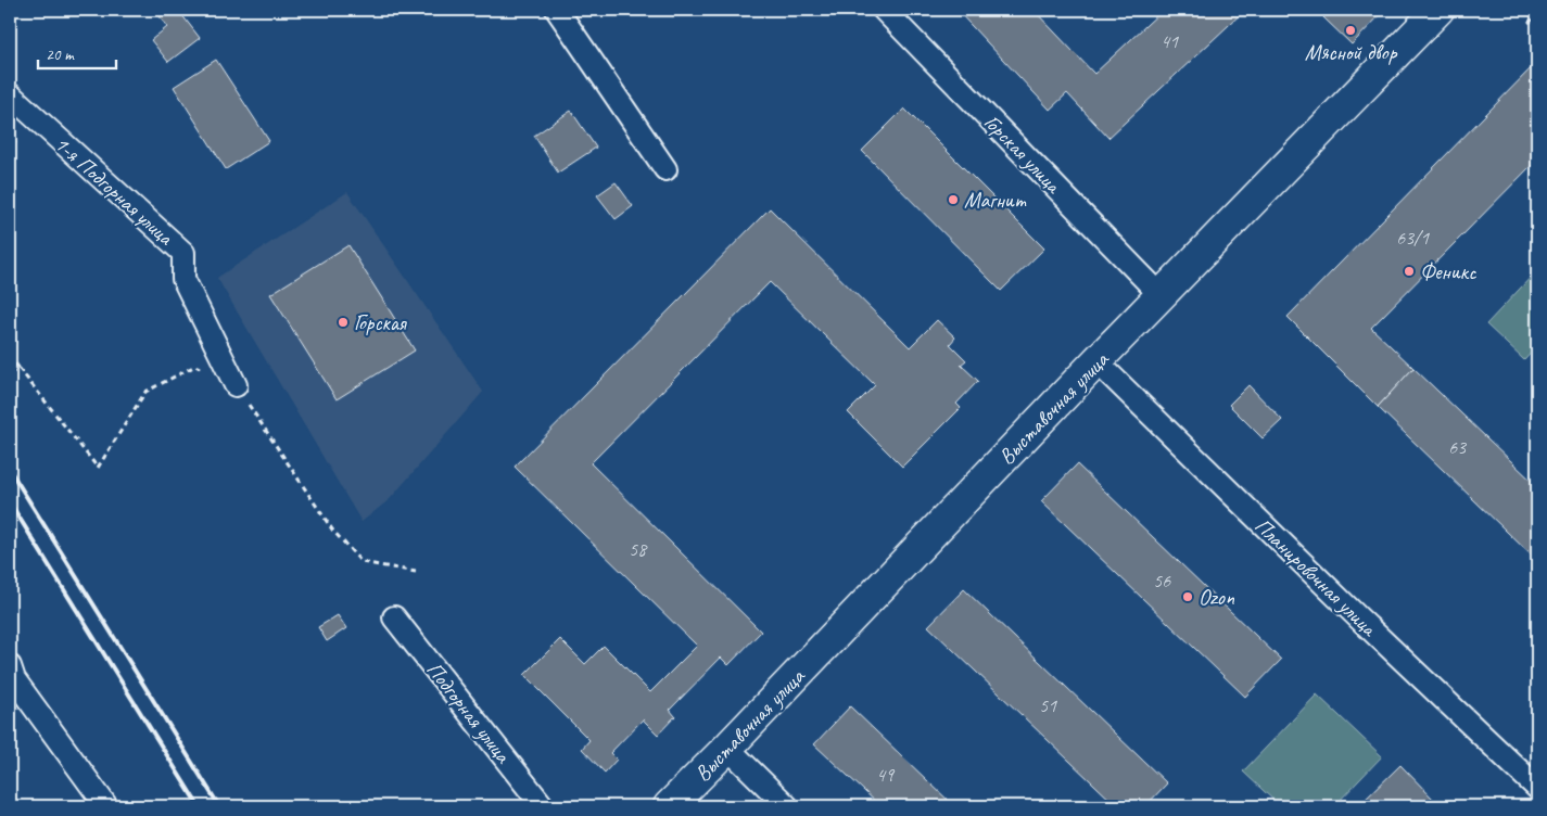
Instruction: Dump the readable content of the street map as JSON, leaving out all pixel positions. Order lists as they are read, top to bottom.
{
  "streets": {
    "street": [
      "Горская улица",
      "1-я Подгорная улица",
      "Выставочная улица",
      "Планировочная улица",
      "Подгорная улица"
    ]
  },
  "crossings": [
    ["Горская улица", "Выставочная улица"],
    ["Выставочная улица", "Планировочная улица"]
  ],
  "places": [
    "Мясной двор",
    "Магнит",
    "Феникс",
    "Горская",
    "Ozon"
  ],
  "house_numbers": [
    "41",
    "63/1",
    "63",
    "58",
    "56",
    "51",
    "49"
  ],
  "scale_bar": "20 m"
}
